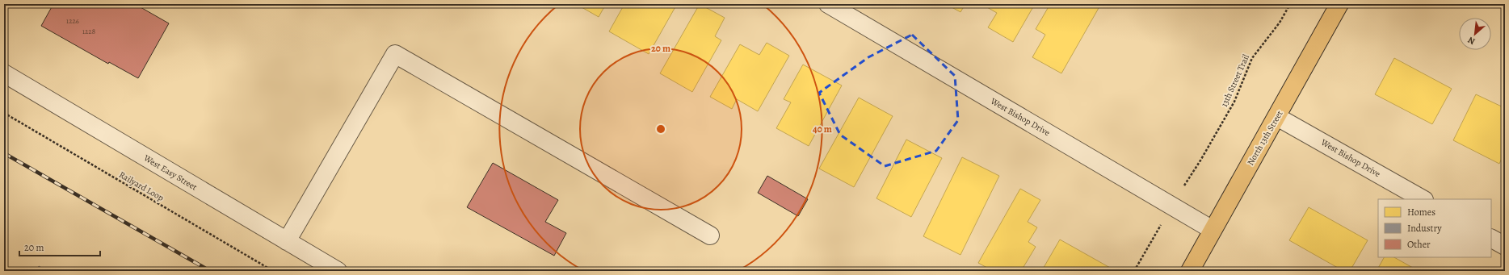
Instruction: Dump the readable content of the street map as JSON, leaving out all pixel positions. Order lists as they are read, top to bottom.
{
  "streets": {
    "main road": ["North 13th Street"],
    "street": ["West Bishop Drive", "West Easy Street"],
    "path": ["13th Street Trail", "Railyard Loop"]
  },
  "crossings": [
    ["West Bishop Drive", "North 13th Street"]
  ],
  "house_numbers": ["1226", "1228"],
  "legend": ["Homes", "Industry", "Other"],
  "scale_bar": "20 m",
  "north": "bottom left",
  "rings": ["20 m", "40 m"]
}
